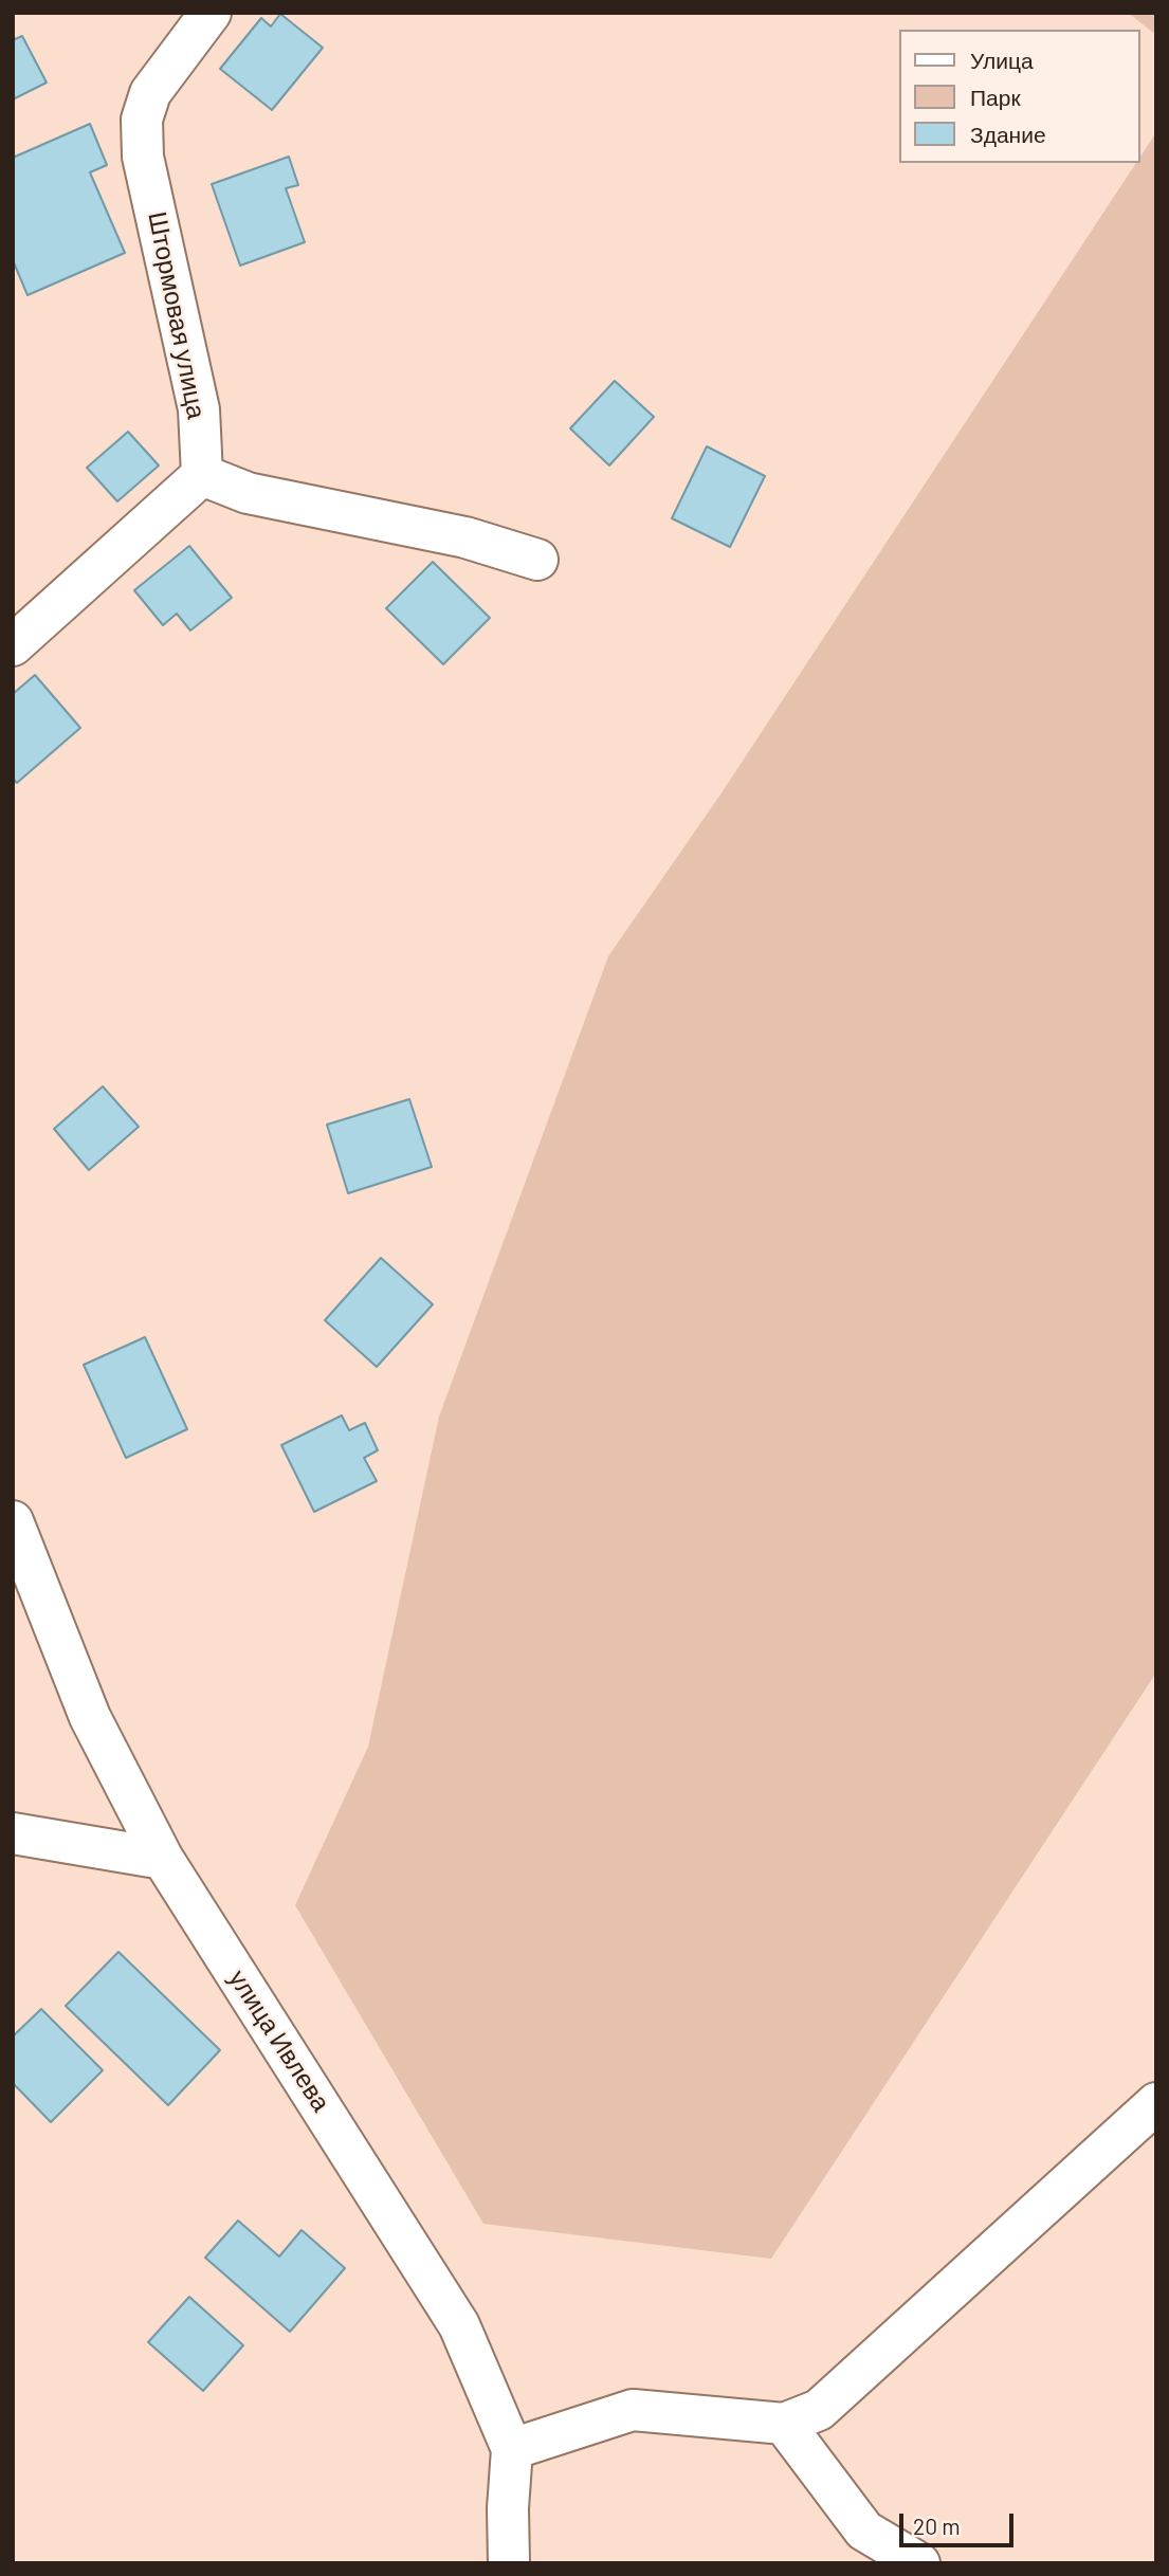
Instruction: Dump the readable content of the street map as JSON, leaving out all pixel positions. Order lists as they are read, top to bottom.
{
  "streets": {
    "street": ["Штормовая улица", "улица Ивлева"]
  },
  "legend": ["Улица", "Парк", "Здание"],
  "scale_bar": "20 m"
}
